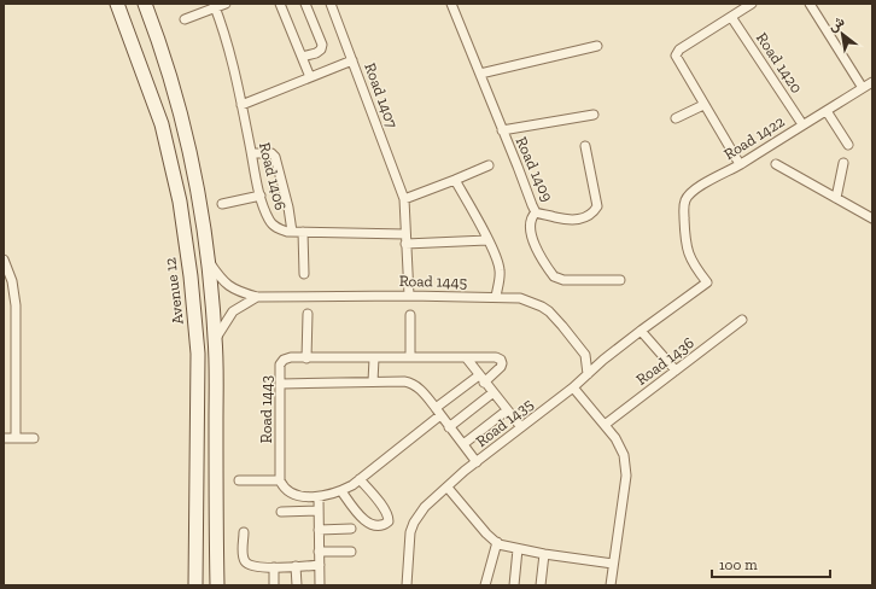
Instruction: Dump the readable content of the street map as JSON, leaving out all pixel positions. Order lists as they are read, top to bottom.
{
  "streets": {
    "street": [
      "Road 1420",
      "Road 1407",
      "Road 1422",
      "Road 1409",
      "Road 1406",
      "Road 1445",
      "Avenue 12",
      "Road 1436",
      "Road 1443",
      "Road 1435"
    ]
  },
  "crossings": [
    ["Road 1420", "Road 1422"],
    ["Road 1407", "Road 1406"],
    ["Road 1407", "Road 1445"],
    ["Road 1422", "Road 1435"]
  ],
  "scale_bar": "100 m",
  "north": "top left"
}
